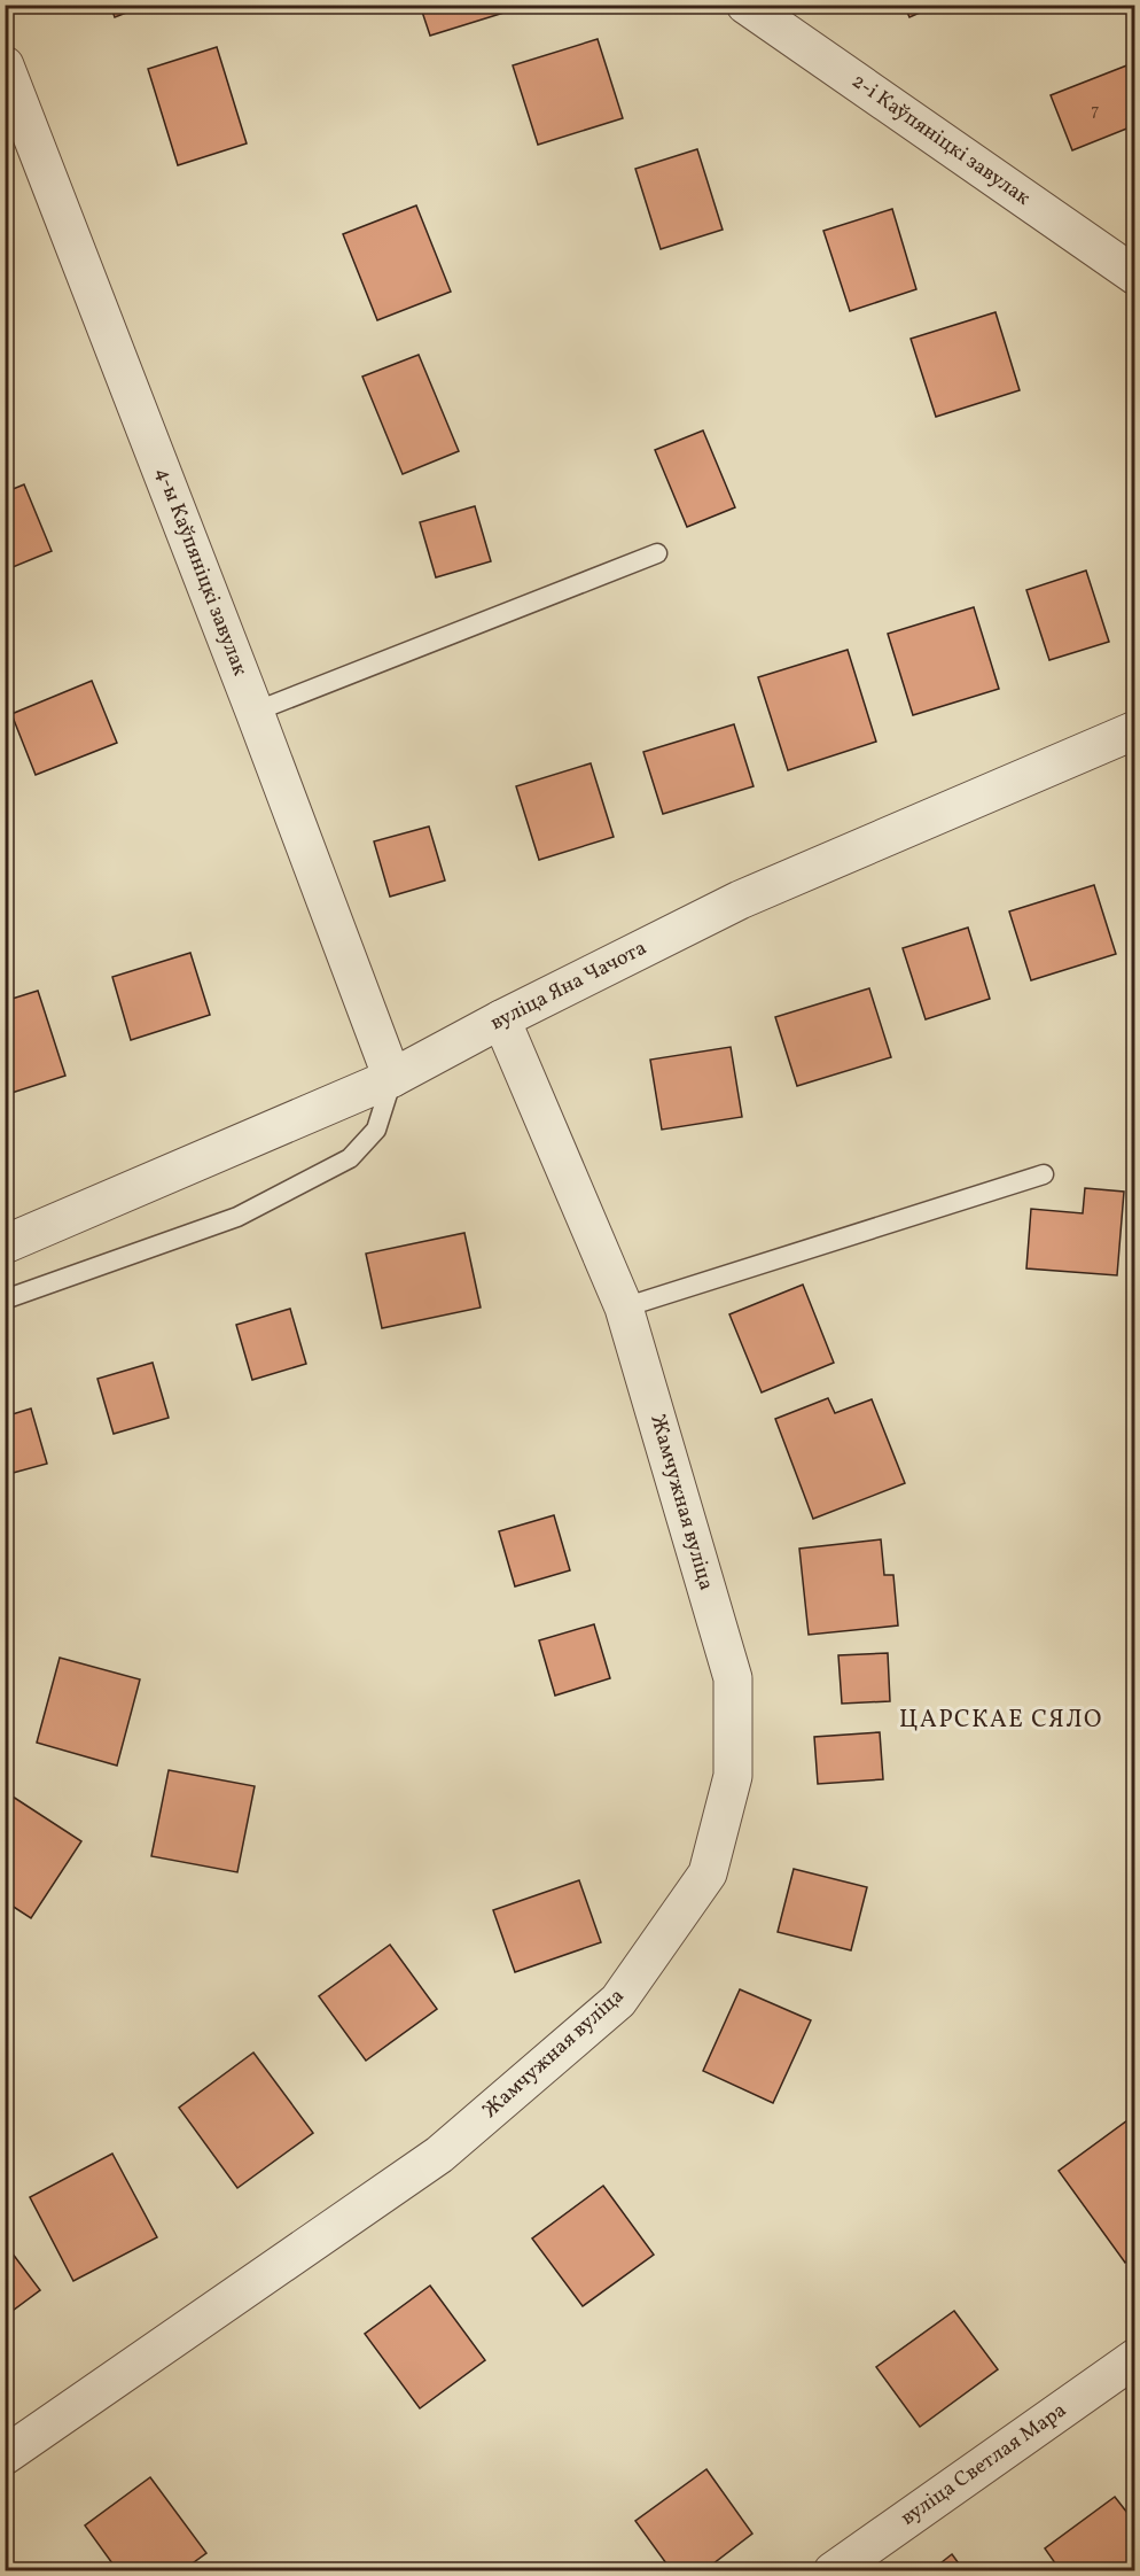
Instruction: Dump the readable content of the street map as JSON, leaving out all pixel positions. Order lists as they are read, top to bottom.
{
  "streets": {
    "street": [
      "2-і Каўпяніцкі завулак",
      "4-ы Каўпяніцкі завулак",
      "вуліца Яна Чачота",
      "Жамчужная вуліца",
      "вуліца Светлая Мара"
    ]
  },
  "crossings": [
    ["4-ы Каўпяніцкі завулак", "вуліца Яна Чачота"],
    ["вуліца Яна Чачота", "Жамчужная вуліца"]
  ],
  "districts": ["ЦАРСКАЕ СЯЛО"],
  "house_numbers": ["7"]
}
